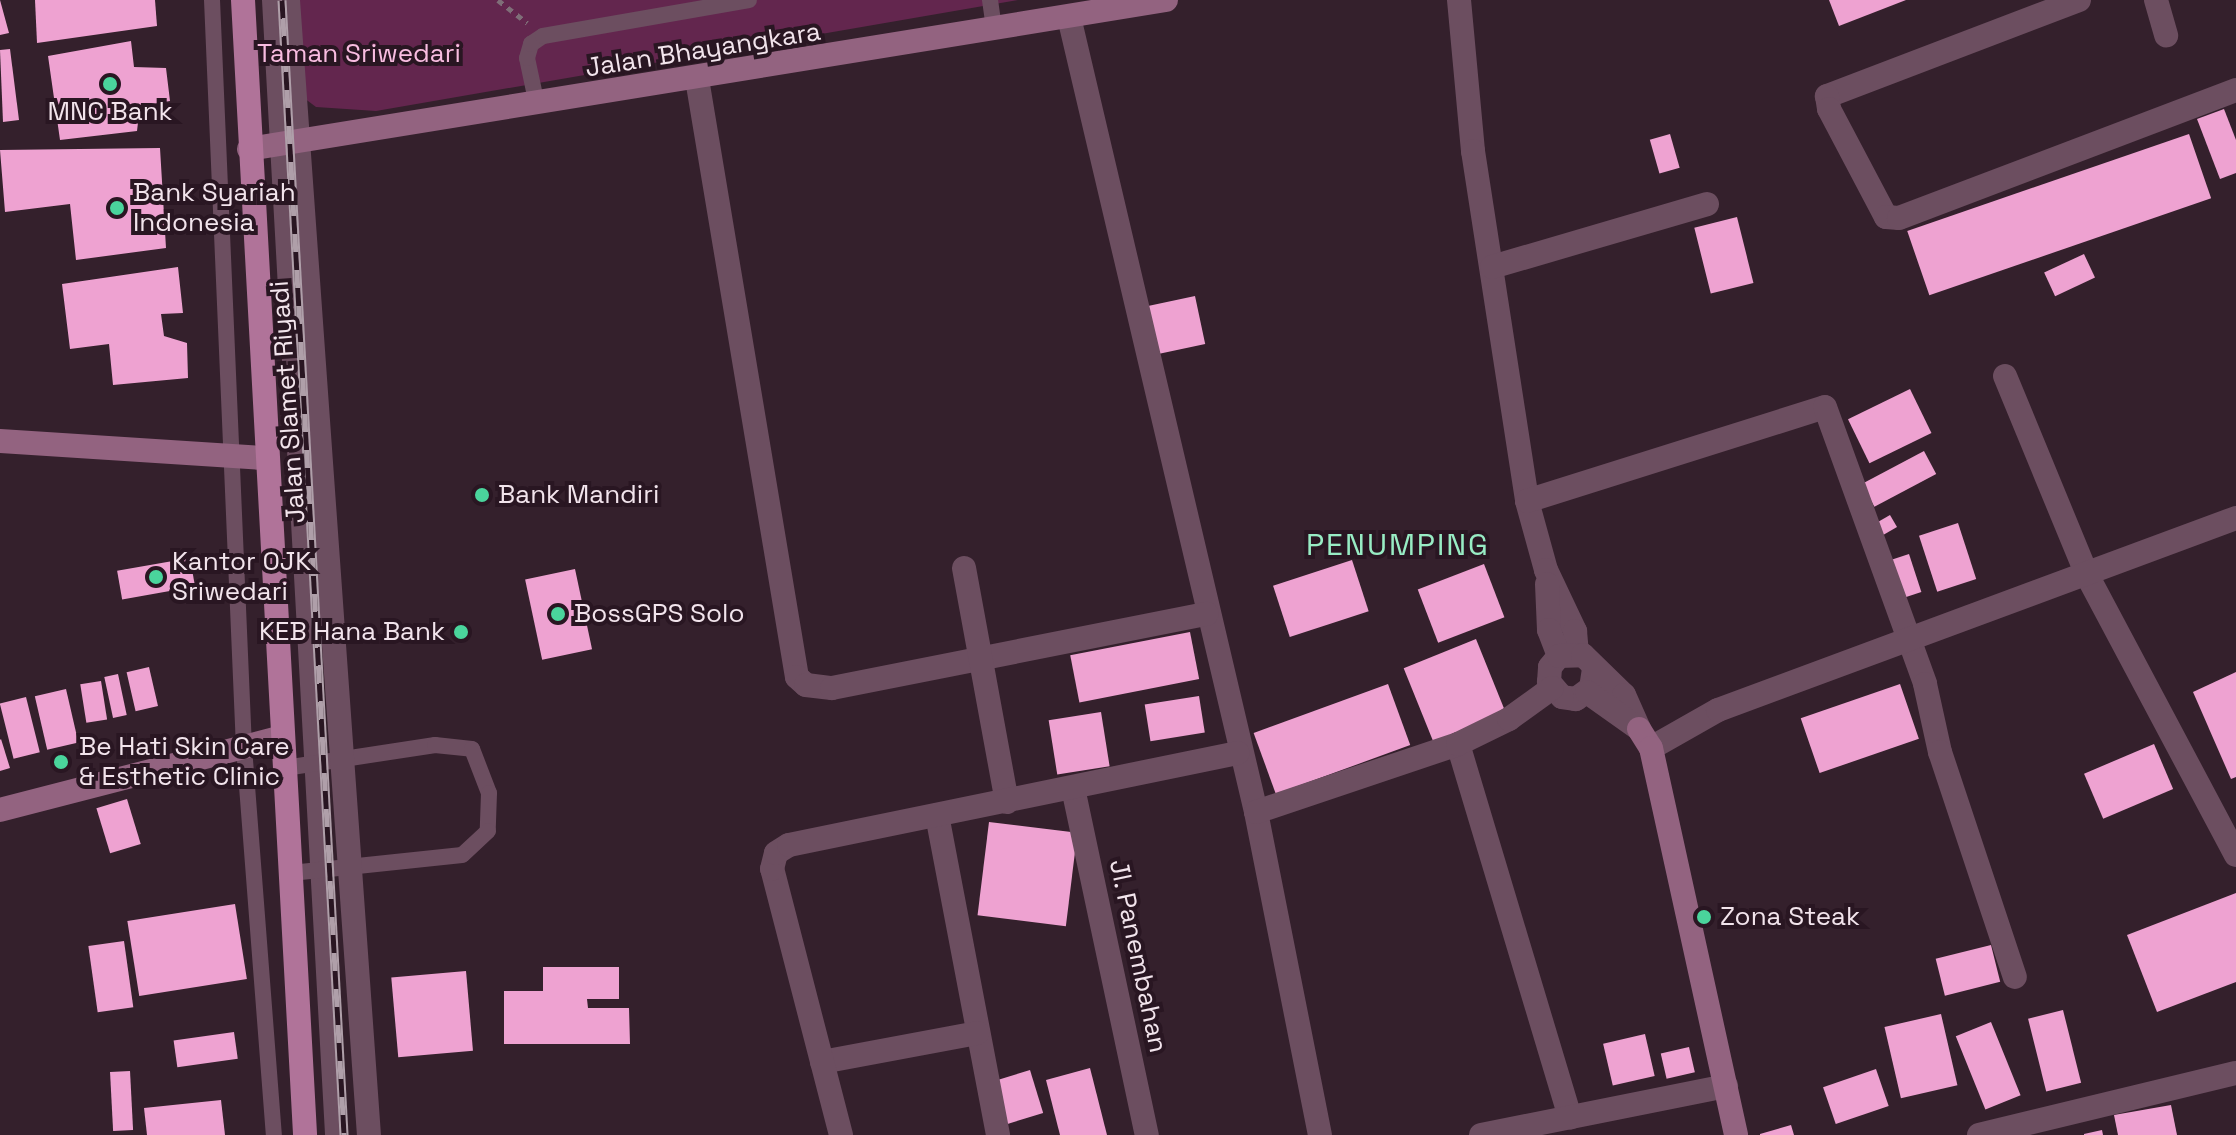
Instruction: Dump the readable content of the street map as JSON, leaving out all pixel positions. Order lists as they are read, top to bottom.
{
  "streets": {
    "main road": ["Jalan Bhayangkara"],
    "street": ["Jalan Slamet Riyadi", "Jl. Panembahan"]
  },
  "crossings": [
    ["Jalan Bhayangkara", "Jalan Slamet Riyadi"]
  ],
  "districts": ["PENUMPING"],
  "parks": ["Taman Sriwedari"],
  "places": [
    "MNC Bank",
    "Bank Syariah Indonesia",
    "Bank Mandiri",
    "Kantor OJK Sriwedari",
    "BossGPS Solo",
    "KEB Hana Bank",
    "Be Hati Skin Care & Esthetic Clinic",
    "Zona Steak"
  ]
}
